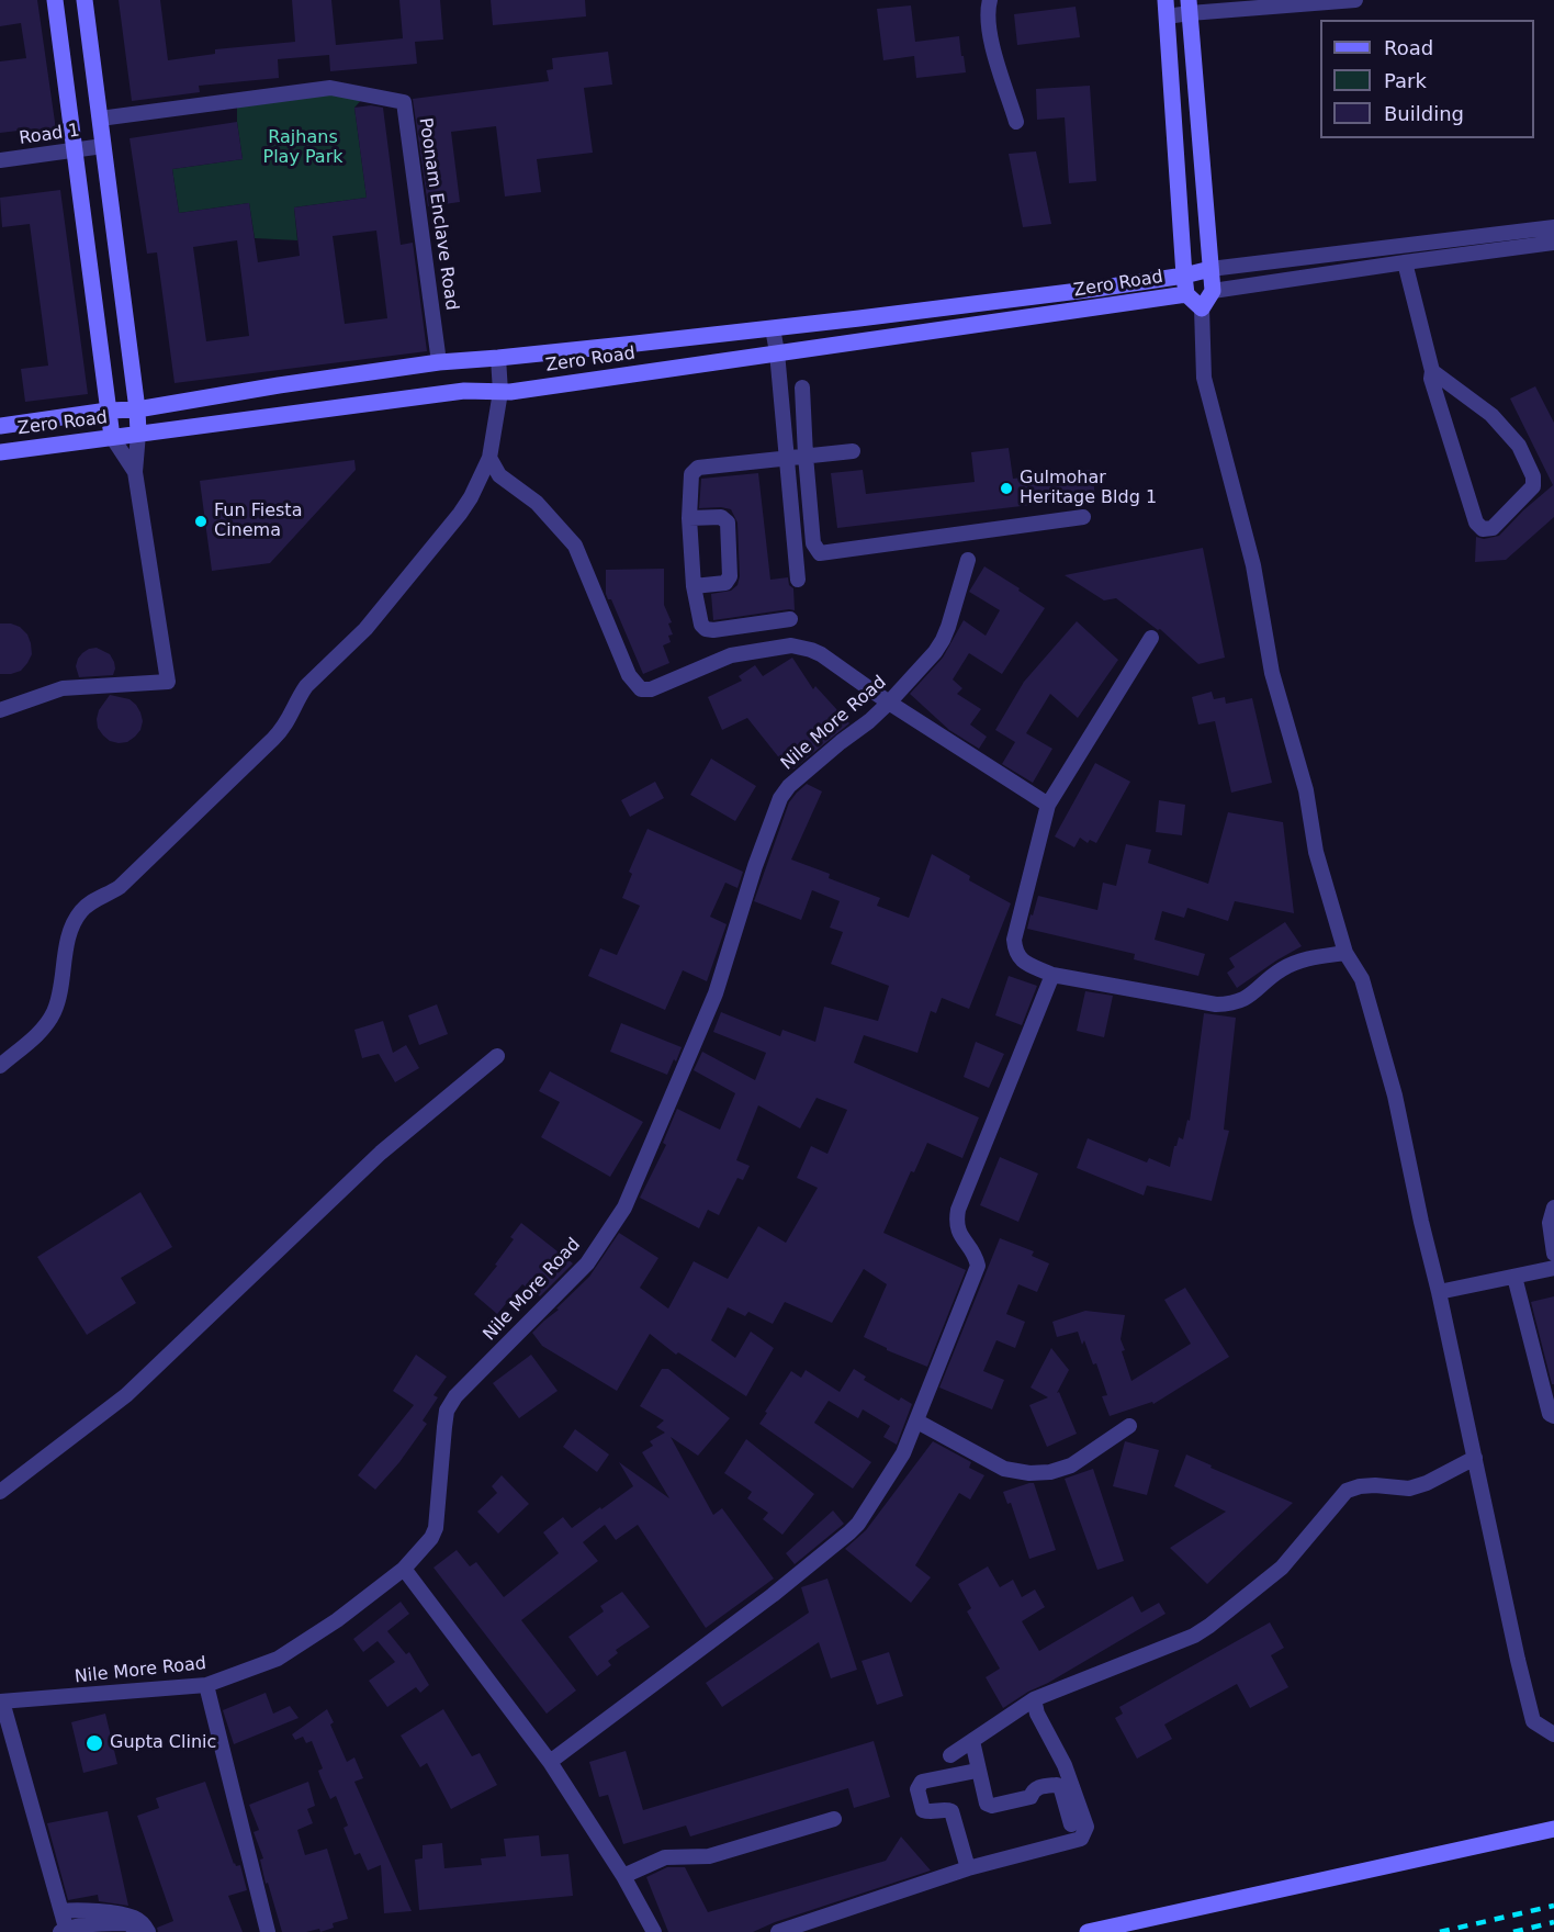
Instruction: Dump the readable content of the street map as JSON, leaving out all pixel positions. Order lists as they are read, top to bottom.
{
  "streets": {
    "street": [
      "Road 1",
      "Poonam Enclave Road",
      "Zero Road",
      "Nile More Road"
    ]
  },
  "crossings": [
    ["Poonam Enclave Road", "Zero Road"]
  ],
  "parks": ["Rajhans Play Park"],
  "places": ["Gulmohar Heritage Bldg 1", "Fun Fiesta Cinema", "Gupta Clinic"],
  "legend": ["Road", "Park", "Building"]
}
